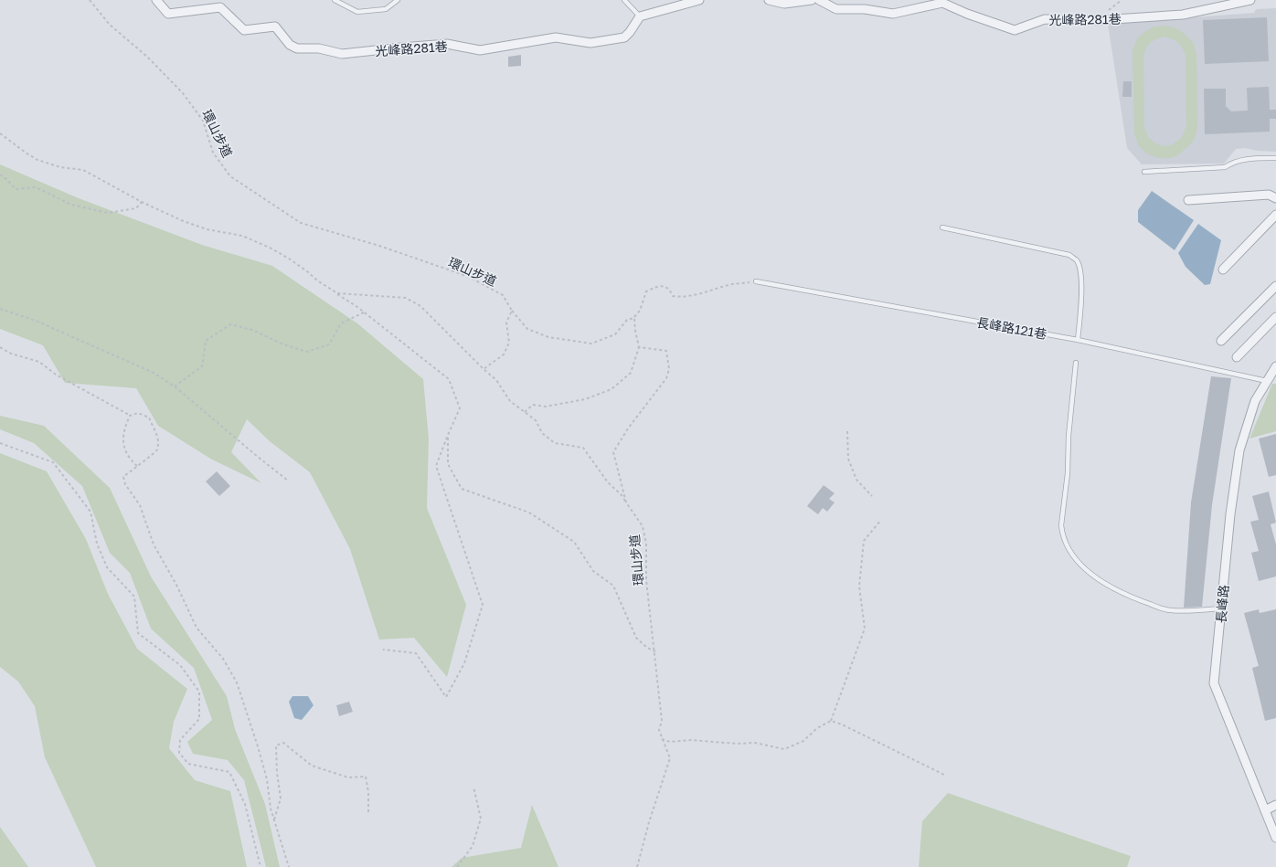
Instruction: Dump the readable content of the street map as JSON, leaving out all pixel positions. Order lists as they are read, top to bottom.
{
  "streets": {
    "street": ["光峰路281巷", "長峰路"],
    "lane": ["長峰路121巷"],
    "path": ["環山步道"]
  },
  "crossings": [
    ["長峰路121巷", "長峰路"]
  ]
}
